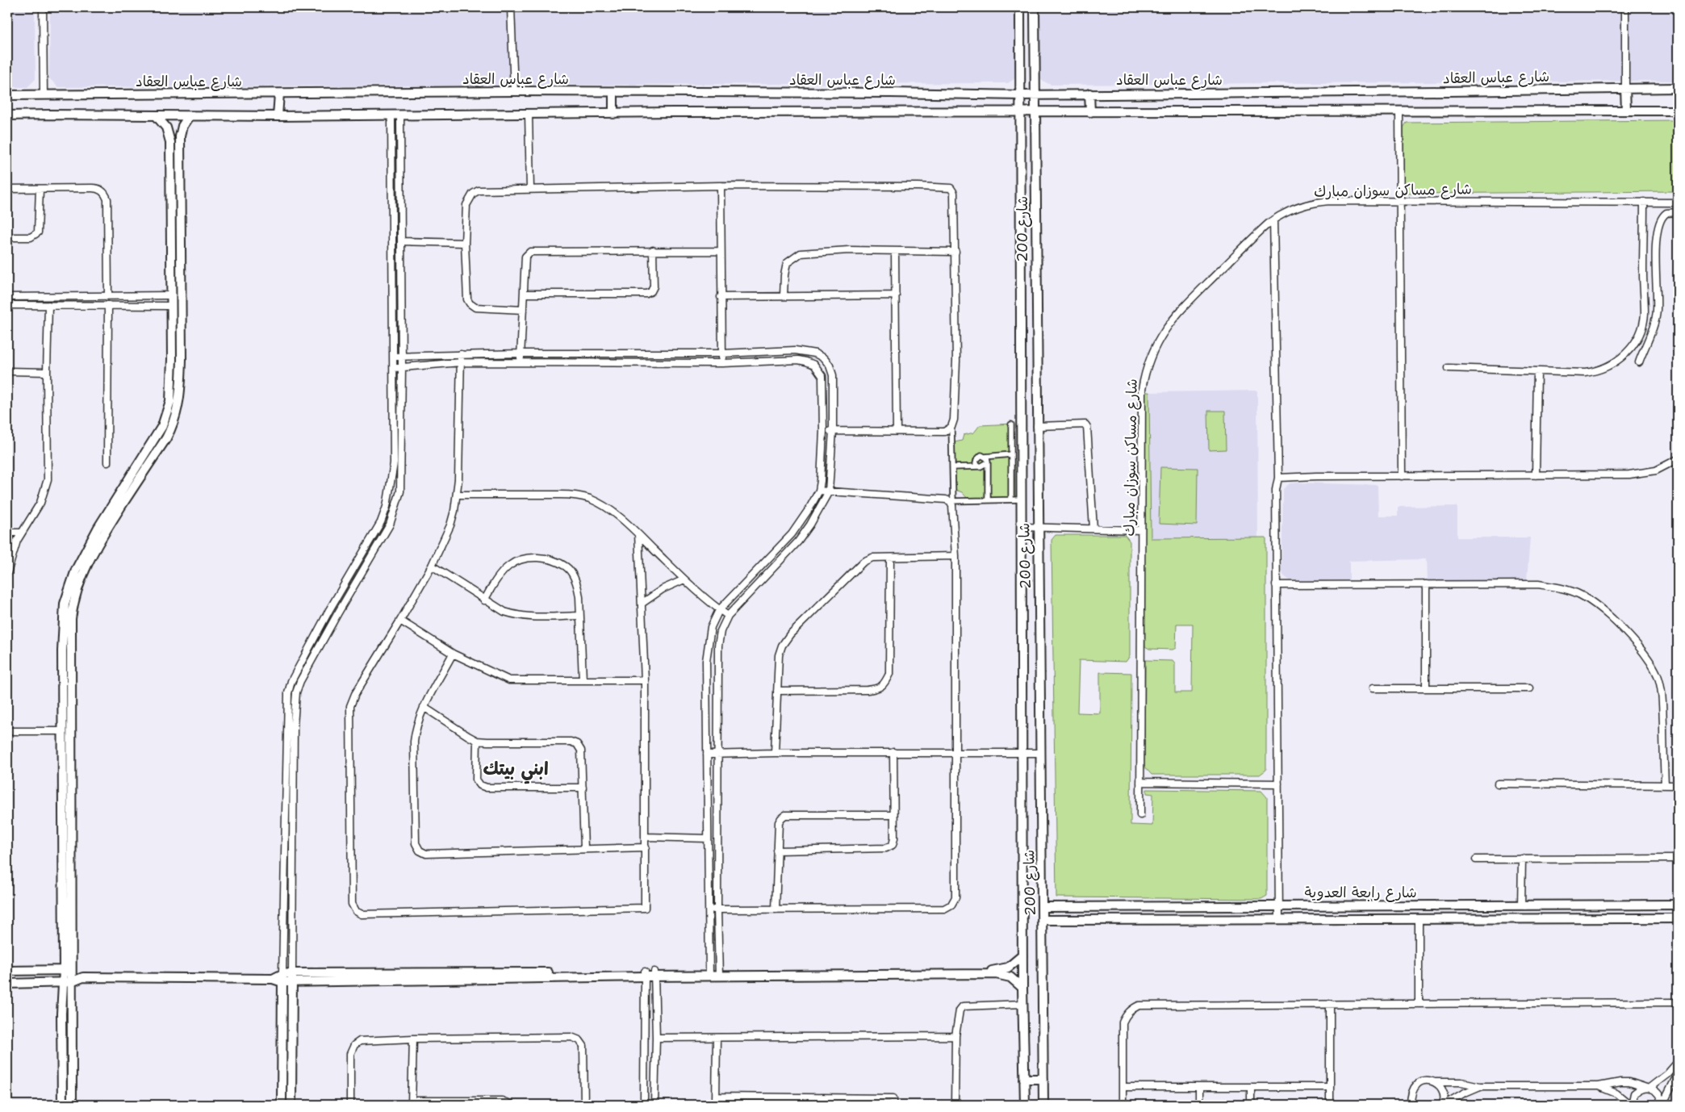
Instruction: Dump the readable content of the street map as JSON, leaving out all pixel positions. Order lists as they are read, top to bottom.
{
  "streets": {
    "street": [
      "شارع عباس العقاد",
      "شارع مساكن سوزان مبارك",
      "شارع 200",
      "شارع رابعة العدوية"
    ]
  },
  "crossings": [
    ["شارع عباس العقاد", "شارع 200"],
    ["شارع 200", "شارع رابعة العدوية"]
  ],
  "districts": ["ابني بيتك"]
}
